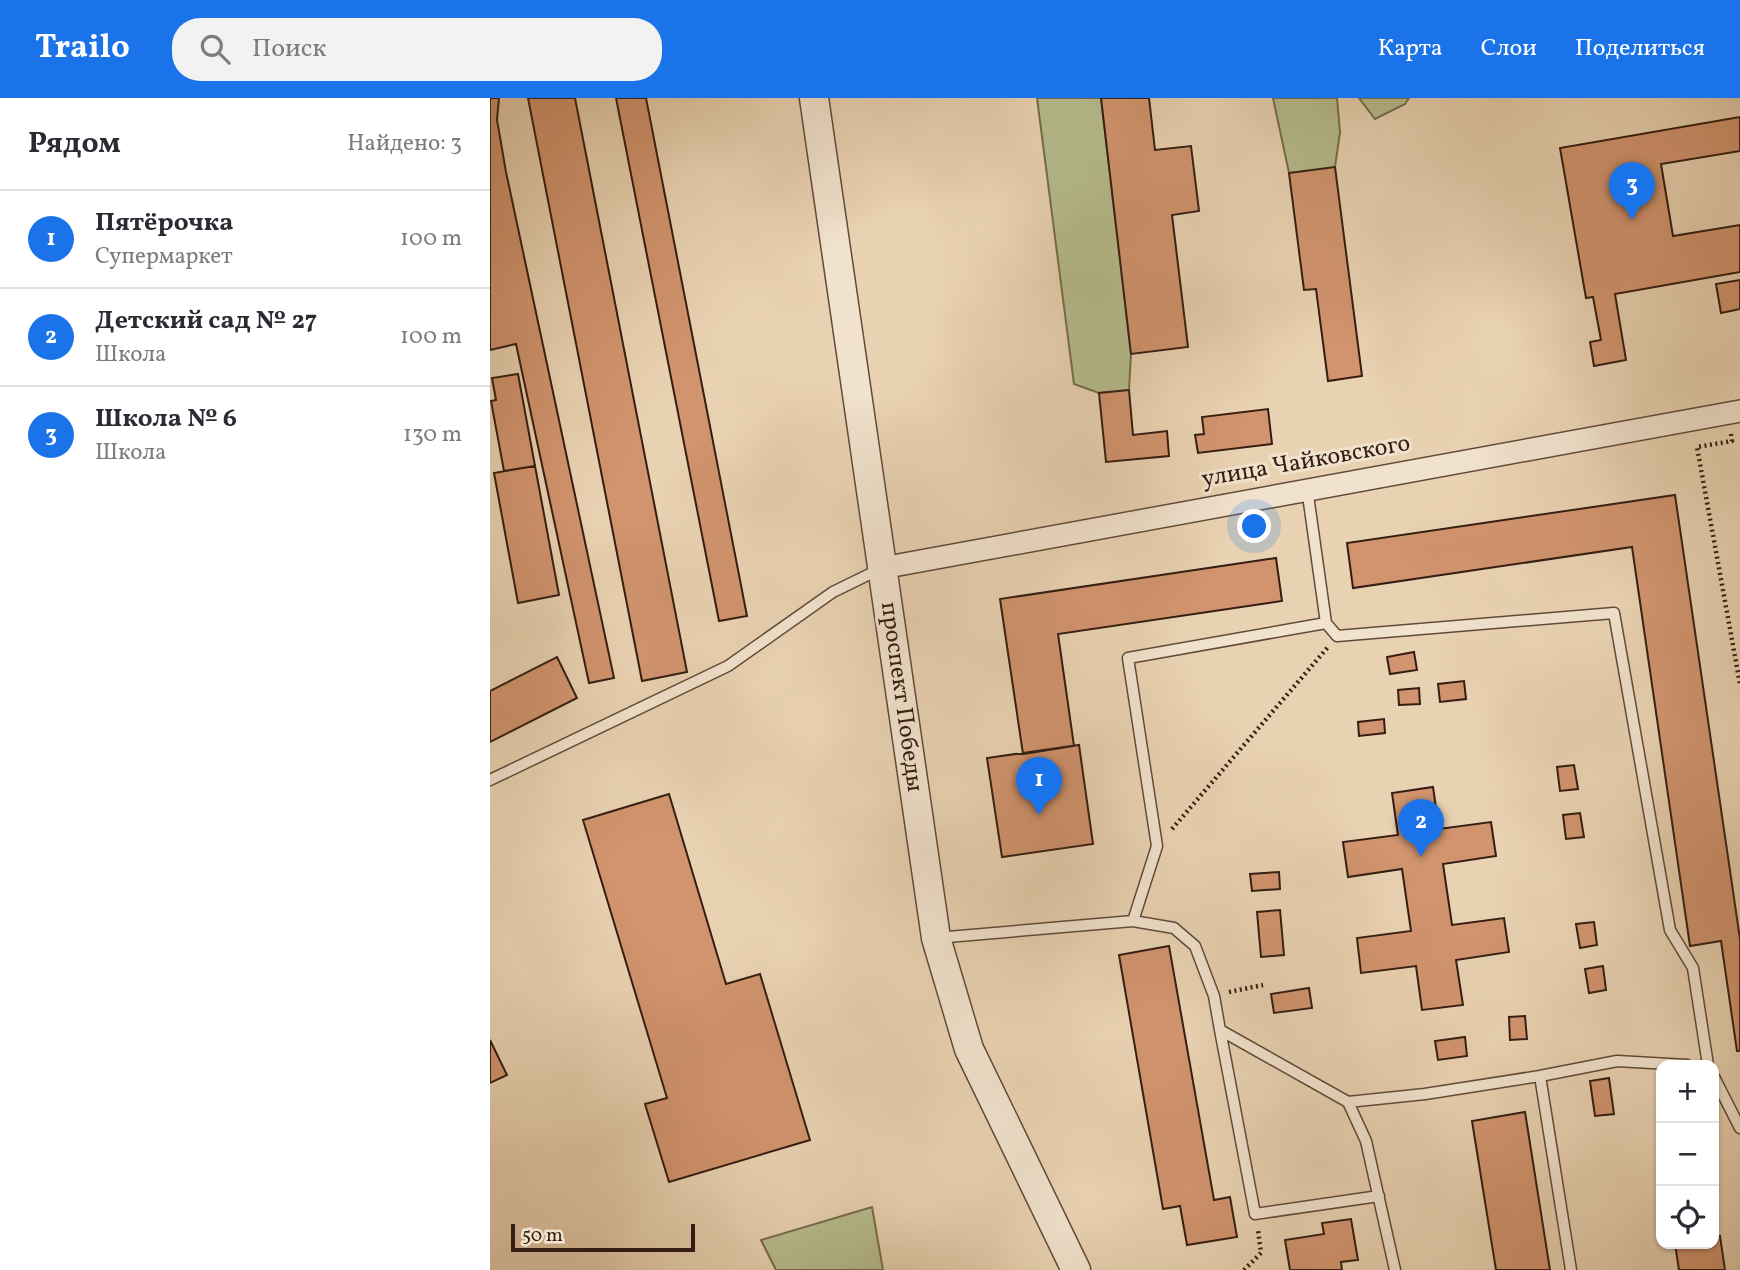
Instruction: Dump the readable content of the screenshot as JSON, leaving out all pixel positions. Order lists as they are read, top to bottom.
{
  "streets": {
    "street": ["улица Чайковского", "проспект Победы"]
  },
  "crossings": [
    ["улица Чайковского", "проспект Победы"]
  ],
  "scale_bar": "50 m",
  "page": {
    "header": "Trailo",
    "search": "Поиск",
    "nav": ["Карта", "Слои", "Поделиться"],
    "heading": ["Рядом", "Найдено: 3"],
    "pins": ["3", "1", "2"],
    "list": [
      {
        "mark": "1",
        "name": "Пятёрочка",
        "note": "Супермаркет",
        "value": "100 m"
      },
      {
        "mark": "2",
        "name": "Детский сад № 27",
        "note": "Школа",
        "value": "100 m"
      },
      {
        "mark": "3",
        "name": "Школа № 6",
        "note": "Школа",
        "value": "130 m"
      }
    ],
    "map_buttons": ["+", "−"],
    "scale": "50 m"
  }
}
